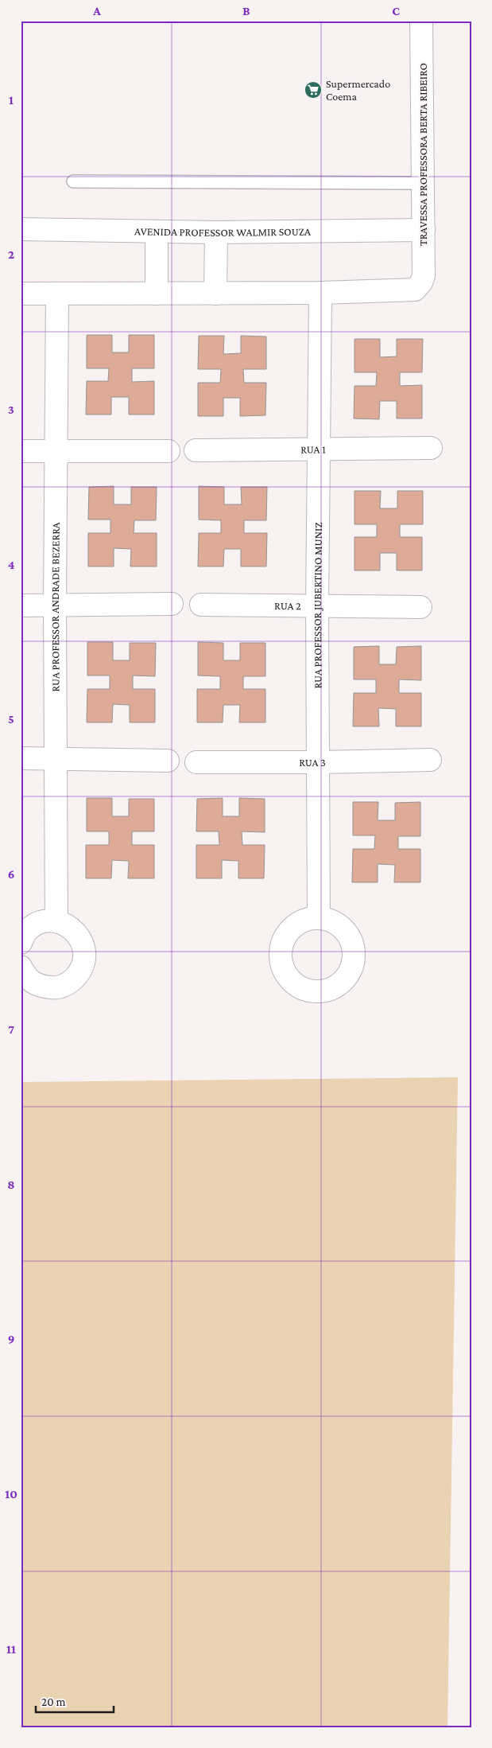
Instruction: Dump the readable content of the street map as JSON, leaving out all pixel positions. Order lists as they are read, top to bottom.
{
  "streets": {
    "street": [
      "TRAVESSA PROFESSORA BERTA RIBEIRO",
      "AVENIDA PROFESSOR WALMIR SOUZA",
      "RUA 1",
      "RUA 2",
      "RUA PROFESSOR JUBERTINO MUNIZ",
      "RUA PROFESSOR ANDRADE BEZERRA",
      "RUA 3"
    ]
  },
  "crossings": [
    ["TRAVESSA PROFESSORA BERTA RIBEIRO", "AVENIDA PROFESSOR WALMIR SOUZA"],
    ["TRAVESSA PROFESSORA BERTA RIBEIRO", "RUA PROFESSOR JUBERTINO MUNIZ"],
    ["RUA 1", "RUA PROFESSOR JUBERTINO MUNIZ"],
    ["RUA 2", "RUA PROFESSOR JUBERTINO MUNIZ"],
    ["RUA PROFESSOR JUBERTINO MUNIZ", "RUA 3"]
  ],
  "places": {
    "supermarket": ["Supermercado Coema"]
  },
  "scale_bar": "20 m",
  "grid": {
    "columns": ["A", "B", "C"],
    "rows": [
      "1",
      "2",
      "3",
      "4",
      "5",
      "6",
      "7",
      "8",
      "9",
      "10",
      "11"
    ]
  }
}
